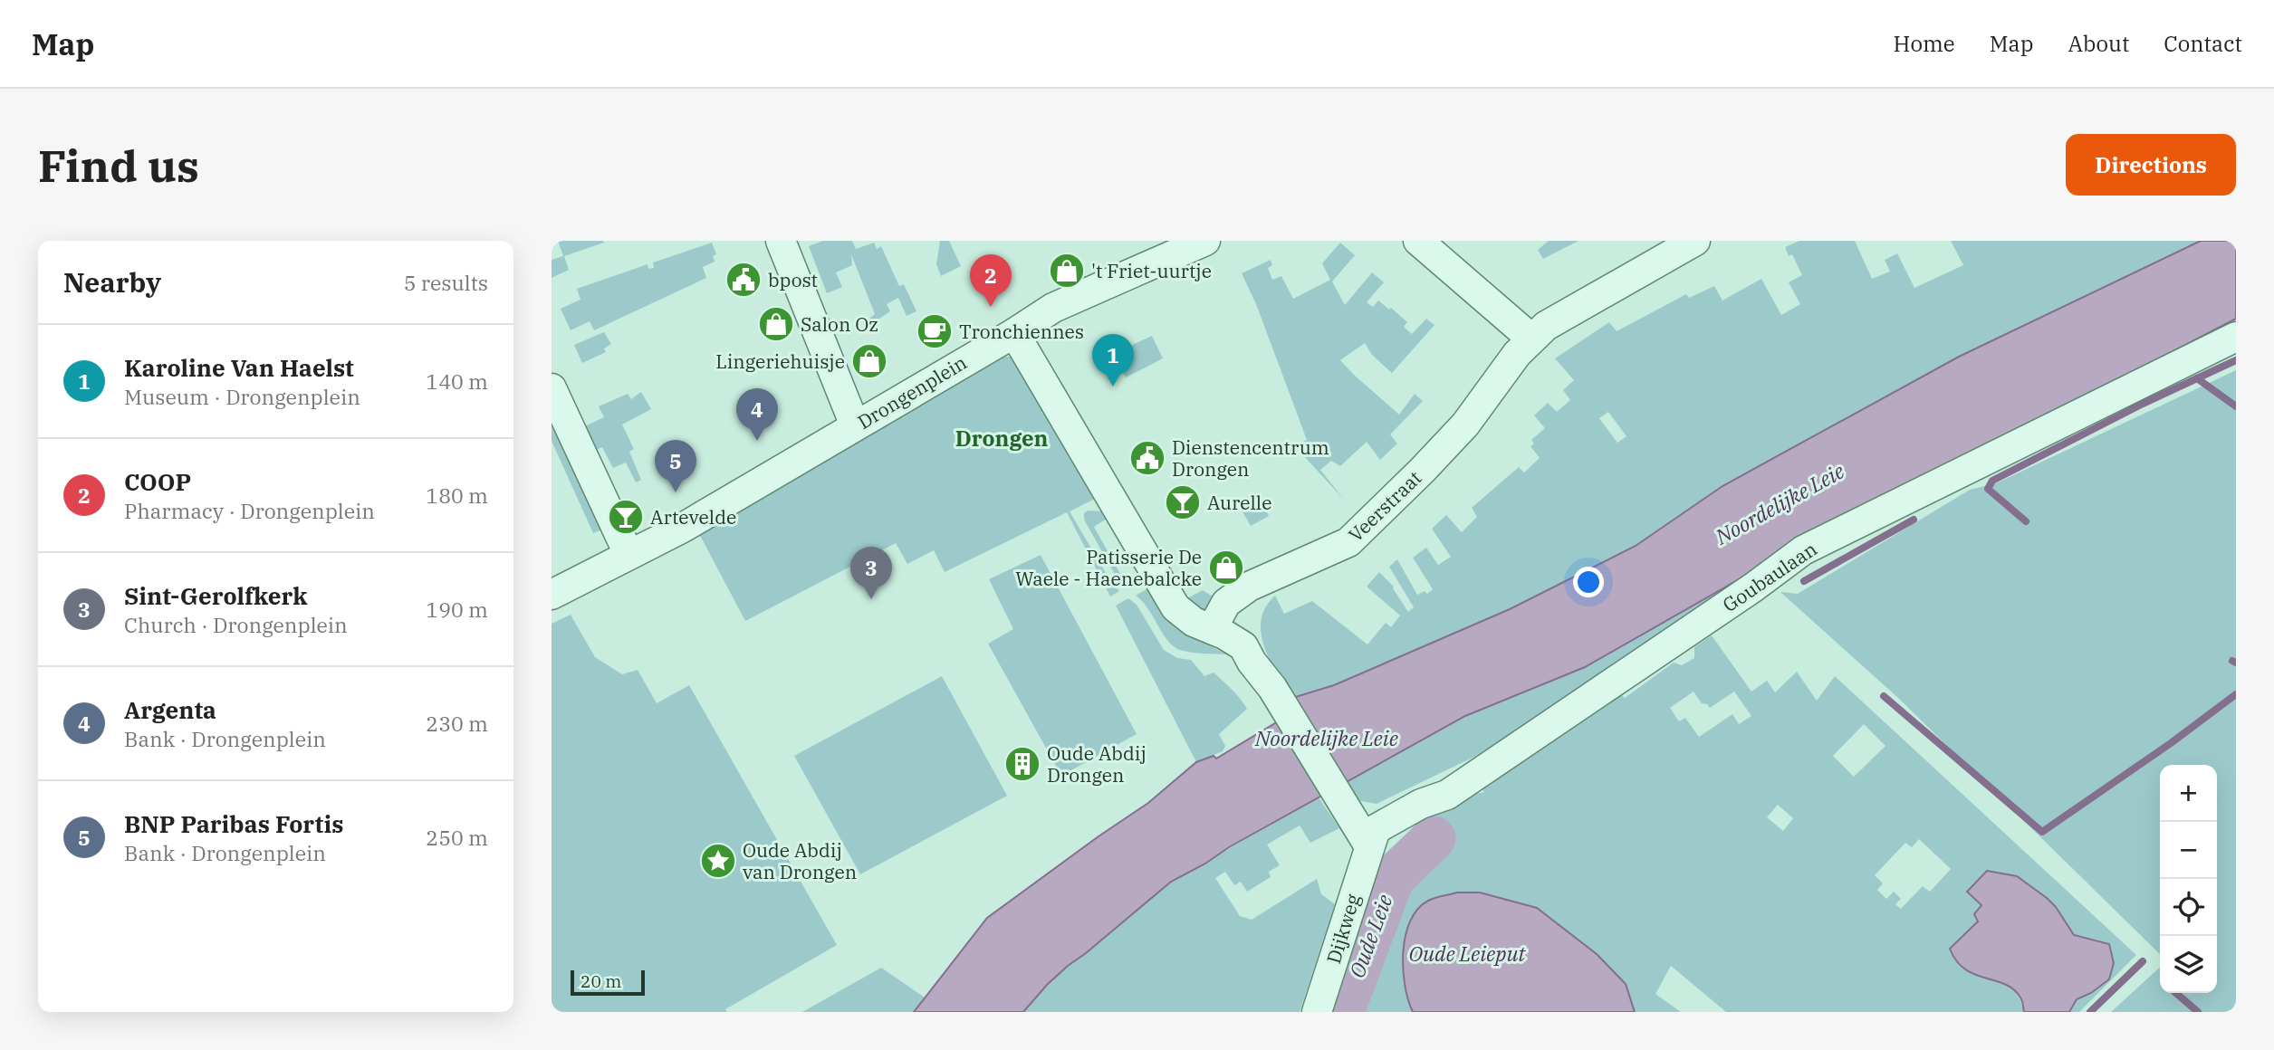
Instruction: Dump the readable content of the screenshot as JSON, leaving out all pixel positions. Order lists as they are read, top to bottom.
{
  "streets": {
    "street": [
      "Drongenplein",
      "Veerstraat",
      "Goubaulaan",
      "Dijkweg"
    ]
  },
  "crossings": [
    ["Goubaulaan", "Dijkweg"]
  ],
  "districts": ["Drongen"],
  "water": ["Noordelijke Leie", "Oude Leie", "Oude Leieput"],
  "places": {
    "shop": [
      "'t Friet-uurtje",
      "Salon Oz",
      "Lingeriehuisje",
      "Patisserie De Waele - Haenebalcke"
    ],
    "public building": ["bpost", "Dienstencentrum Drongen"],
    "cafe": ["Tronchiennes"],
    "bar": ["Aurelle", "Artevelde"],
    "building": ["Oude Abdij Drongen"],
    "place": ["Oude Abdij van Drongen"]
  },
  "scale_bar": "20 m",
  "page": {
    "header": "Map",
    "nav": [
      "Home",
      "Map",
      "About",
      "Contact"
    ],
    "buttons": "Directions",
    "title": "Find us",
    "heading": ["Nearby", "5 results"],
    "pins": [
      "2",
      "1",
      "4",
      "5",
      "3"
    ],
    "list": [
      {
        "mark": "1",
        "name": "Karoline Van Haelst",
        "note": "Museum · Drongenplein",
        "value": "140 m"
      },
      {
        "mark": "2",
        "name": "COOP",
        "note": "Pharmacy · Drongenplein",
        "value": "180 m"
      },
      {
        "mark": "3",
        "name": "Sint-Gerolfkerk",
        "note": "Church · Drongenplein",
        "value": "190 m"
      },
      {
        "mark": "4",
        "name": "Argenta",
        "note": "Bank · Drongenplein",
        "value": "230 m"
      },
      {
        "mark": "5",
        "name": "BNP Paribas Fortis",
        "note": "Bank · Drongenplein",
        "value": "250 m"
      }
    ],
    "map_buttons": ["+", "−"],
    "scale": "20 m"
  }
}
